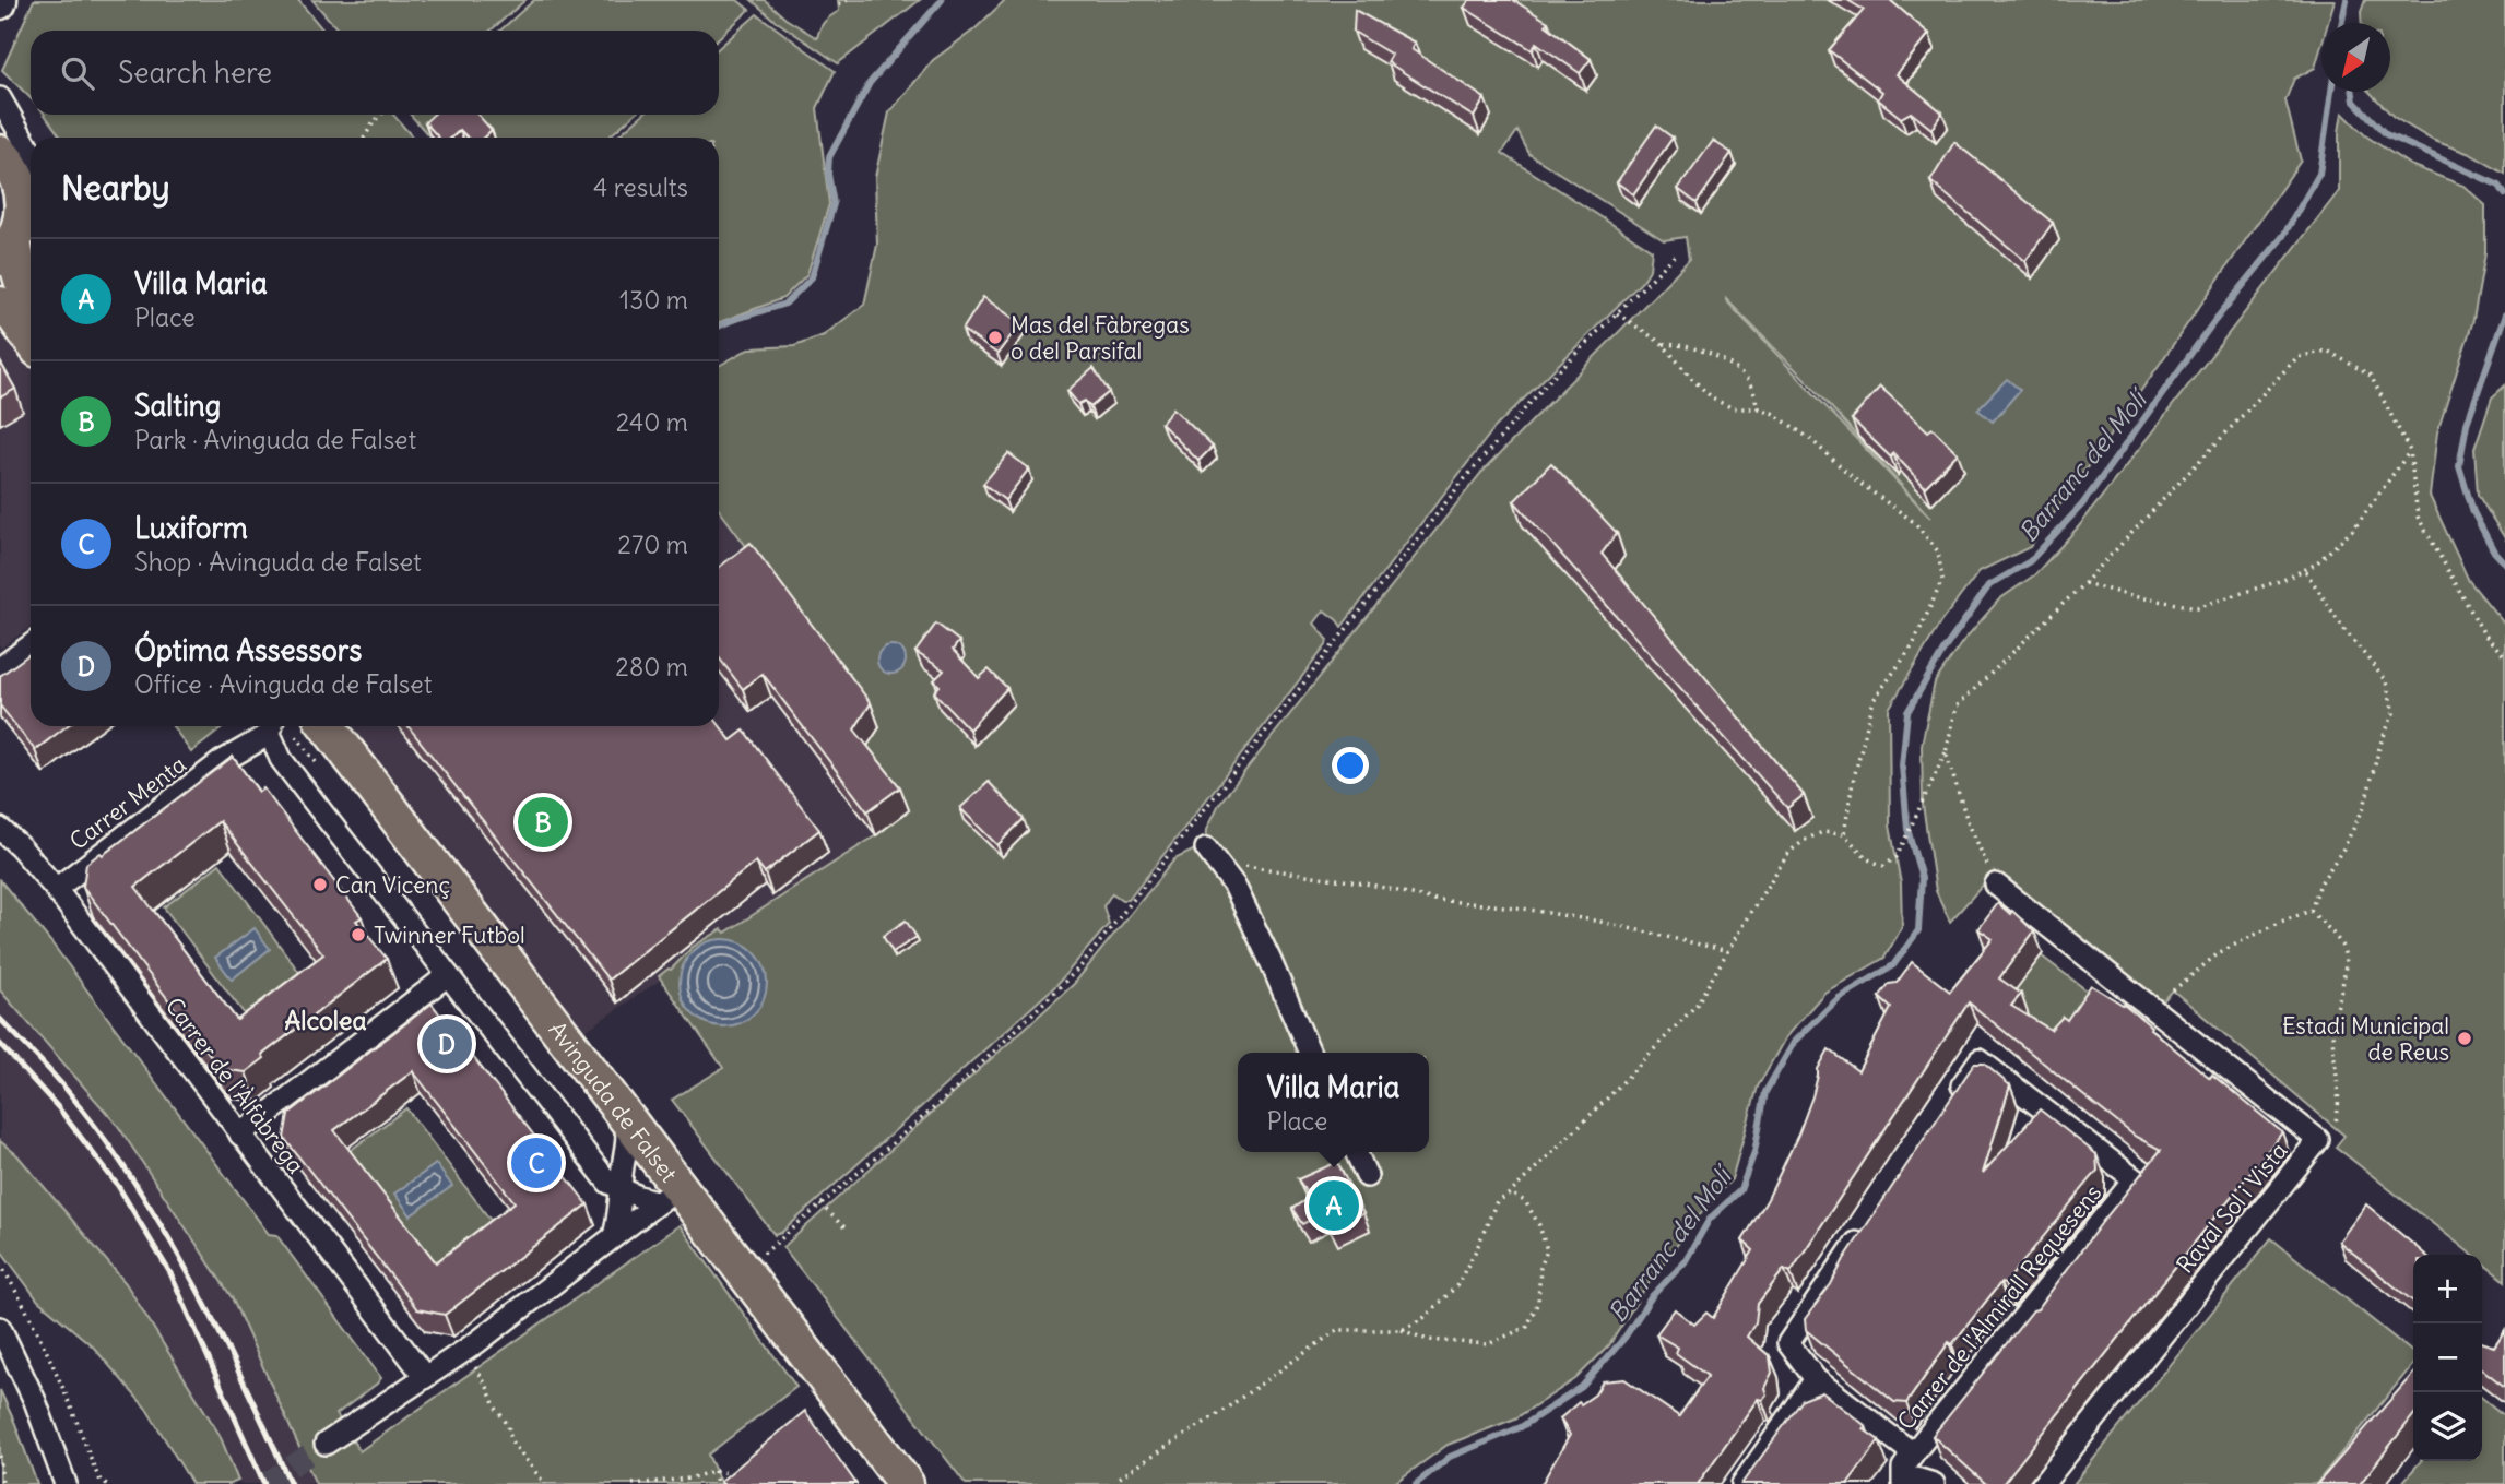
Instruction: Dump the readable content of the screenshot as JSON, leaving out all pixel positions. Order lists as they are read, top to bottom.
{
  "streets": {
    "main road": ["Avinguda de Falset"],
    "street": [
      "Carrer Menta",
      "Carrer de l'Àlfàbrega",
      "Raval Sol i Vista",
      "Carrer de l'Almirall Requesens"
    ]
  },
  "crossings": [
    ["Carrer Menta", "Carrer de l'Àlfàbrega"],
    ["Carrer Menta", "Avinguda de Falset"]
  ],
  "districts": ["Alcolea"],
  "water": ["Barranc del Molí"],
  "places": [
    "Mas del Fàbregas o del Parsifal",
    "Can Vicenç",
    "Twinner Futbol",
    "Estadi Municipal de Reus"
  ],
  "north": "bottom left",
  "page": {
    "search": "Search here",
    "heading": ["Nearby", "4 results"],
    "list": [
      {
        "mark": "A",
        "name": "Villa Maria",
        "note": "Place",
        "value": "130 m"
      },
      {
        "mark": "B",
        "name": "Salting",
        "note": "Park · Avinguda de Falset",
        "value": "240 m"
      },
      {
        "mark": "C",
        "name": "Luxiform",
        "note": "Shop · Avinguda de Falset",
        "value": "270 m"
      },
      {
        "mark": "D",
        "name": "Óptima Assessors",
        "note": "Office · Avinguda de Falset",
        "value": "280 m"
      }
    ],
    "pins": [
      "B",
      "D",
      "C",
      "A"
    ],
    "popup": ["Villa Maria", "Place"],
    "map_buttons": ["+", "−"]
  }
}
